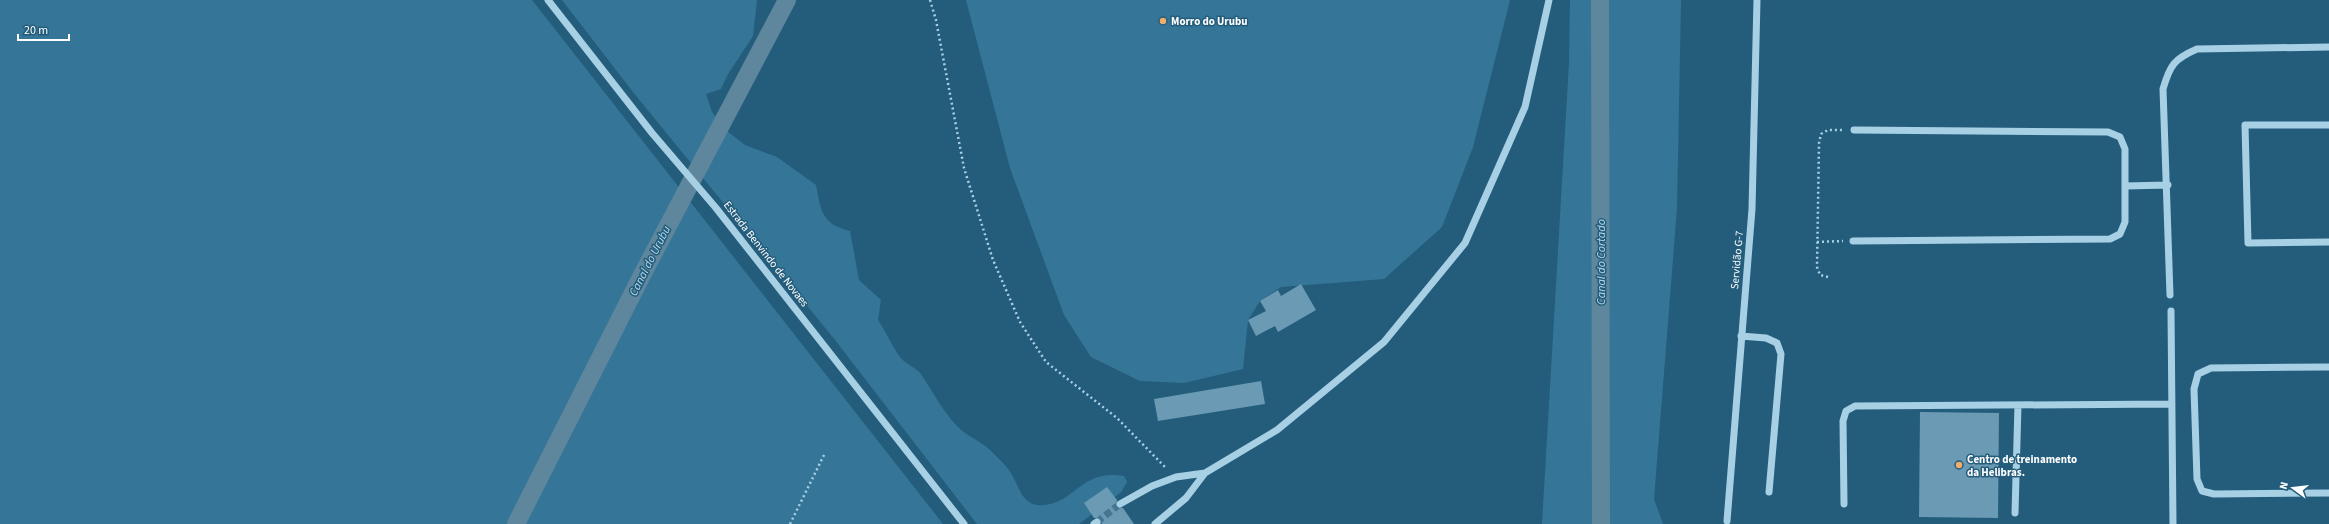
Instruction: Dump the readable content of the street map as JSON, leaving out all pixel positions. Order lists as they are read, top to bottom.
{
  "streets": {
    "street": ["Estrada Benvindo de Novaes", "Servidão G-7"]
  },
  "water": ["Canal do Urubu", "Canal do Cortado"],
  "places": ["Morro do Urubu", "Centro de treinamento da Helibras."],
  "scale_bar": "20 m",
  "north": "left"
}
